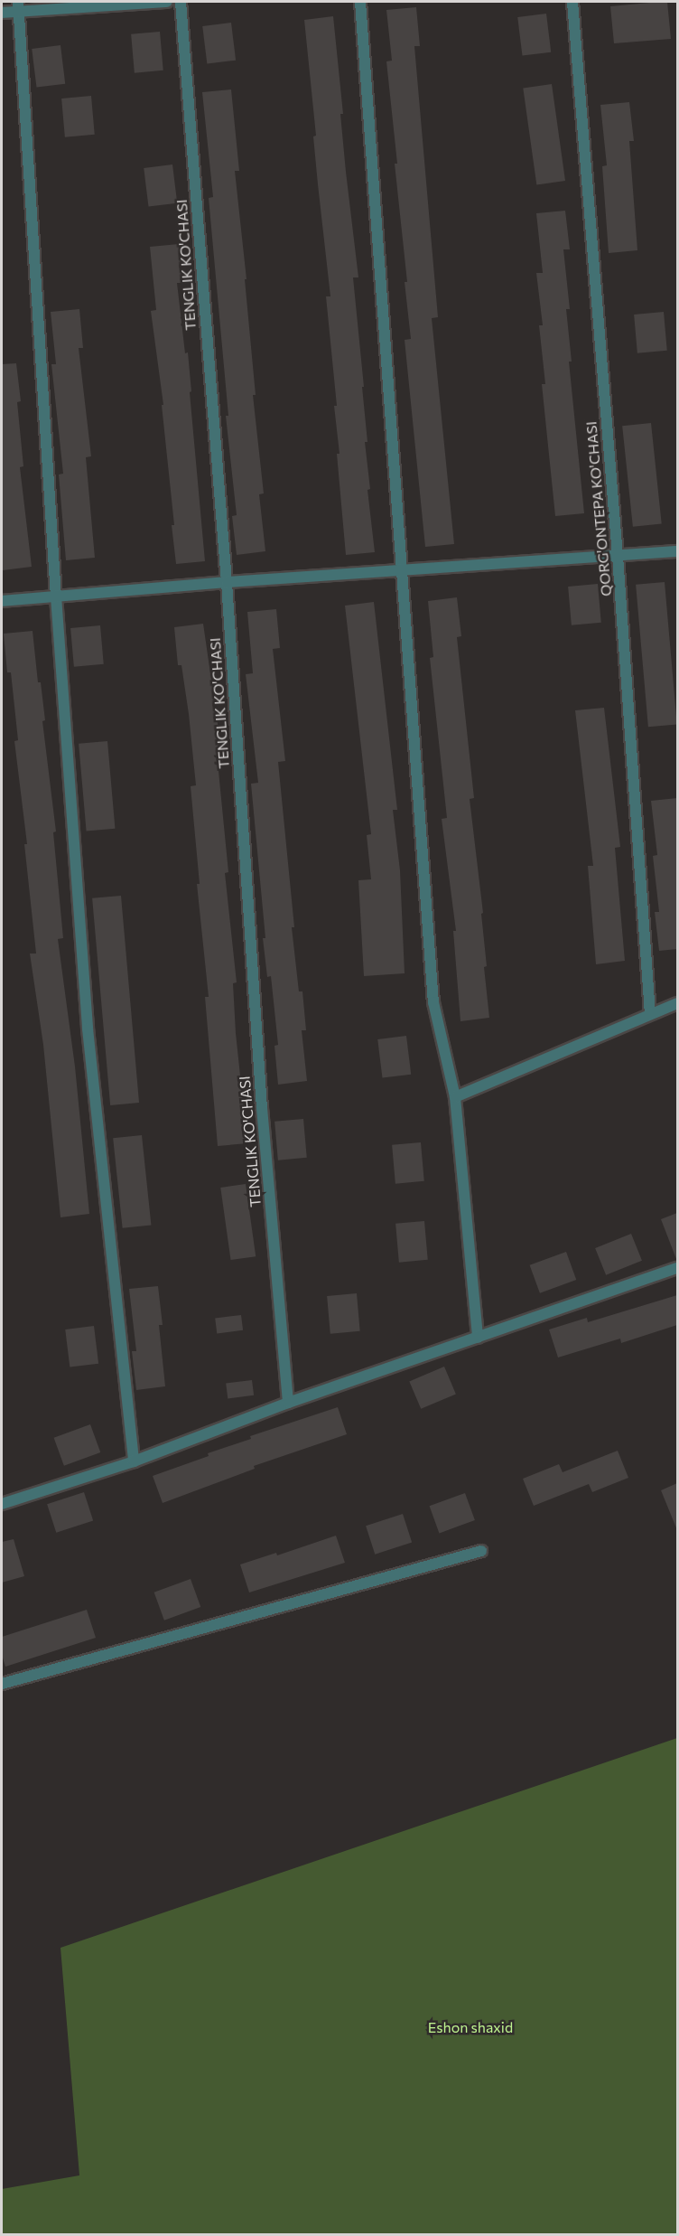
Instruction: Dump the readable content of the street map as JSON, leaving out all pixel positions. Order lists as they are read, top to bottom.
{
  "streets": {
    "street": ["TENGLIK KO'CHASI", "QORG'ONTEPA KO'CHASI"]
  },
  "parks": ["Eshon shaxid"]
}
